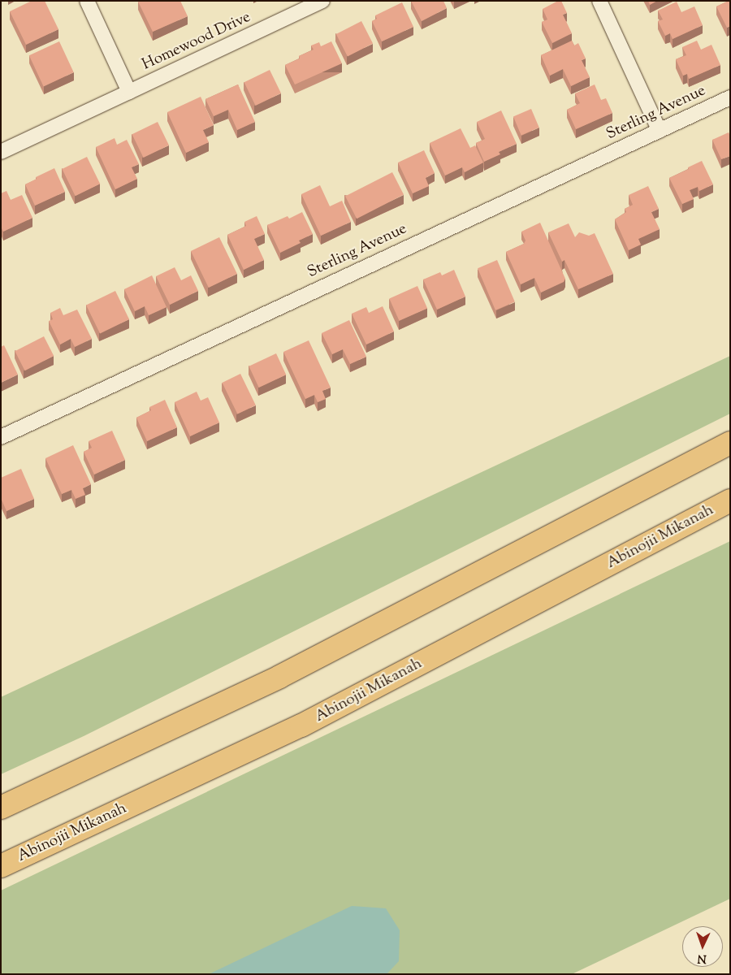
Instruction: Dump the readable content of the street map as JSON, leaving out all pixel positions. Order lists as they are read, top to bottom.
{
  "streets": {
    "main road": ["Abinojii Mikanah"],
    "street": ["Homewood Drive", "Sterling Avenue"]
  },
  "north": "bottom"
}
